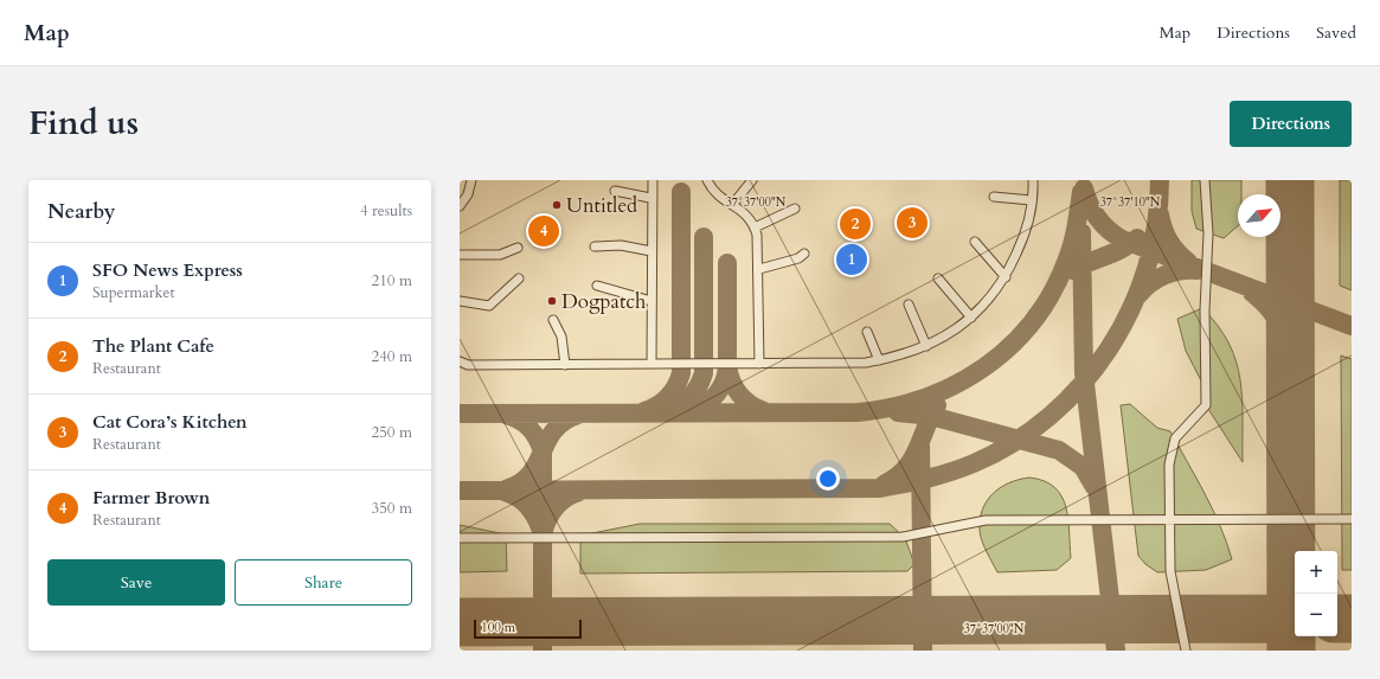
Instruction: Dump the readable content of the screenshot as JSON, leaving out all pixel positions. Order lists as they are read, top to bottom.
{
  "places": ["Untitled", "Dogpatch"],
  "scale_bar": "100 m",
  "north": "top right",
  "page": {
    "header": "Map",
    "nav": ["Map", "Directions", "Saved"],
    "title": "Find us",
    "buttons": [
      "Directions",
      ["Save", "Share"]
    ],
    "heading": ["Nearby", "4 results"],
    "pins": [
      "3",
      "2",
      "4",
      "1"
    ],
    "list": [
      {
        "mark": "1",
        "name": "SFO News Express",
        "note": "Supermarket",
        "value": "210 m"
      },
      {
        "mark": "2",
        "name": "The Plant Cafe",
        "note": "Restaurant",
        "value": "240 m"
      },
      {
        "mark": "3",
        "name": "Cat Cora’s Kitchen",
        "note": "Restaurant",
        "value": "250 m"
      },
      {
        "mark": "4",
        "name": "Farmer Brown",
        "note": "Restaurant",
        "value": "350 m"
      }
    ],
    "map_buttons": ["+", "−"],
    "scale": "100 m"
  },
  "coordinates": ["37°37'00\"N", "37°37'10\"N"]
}
